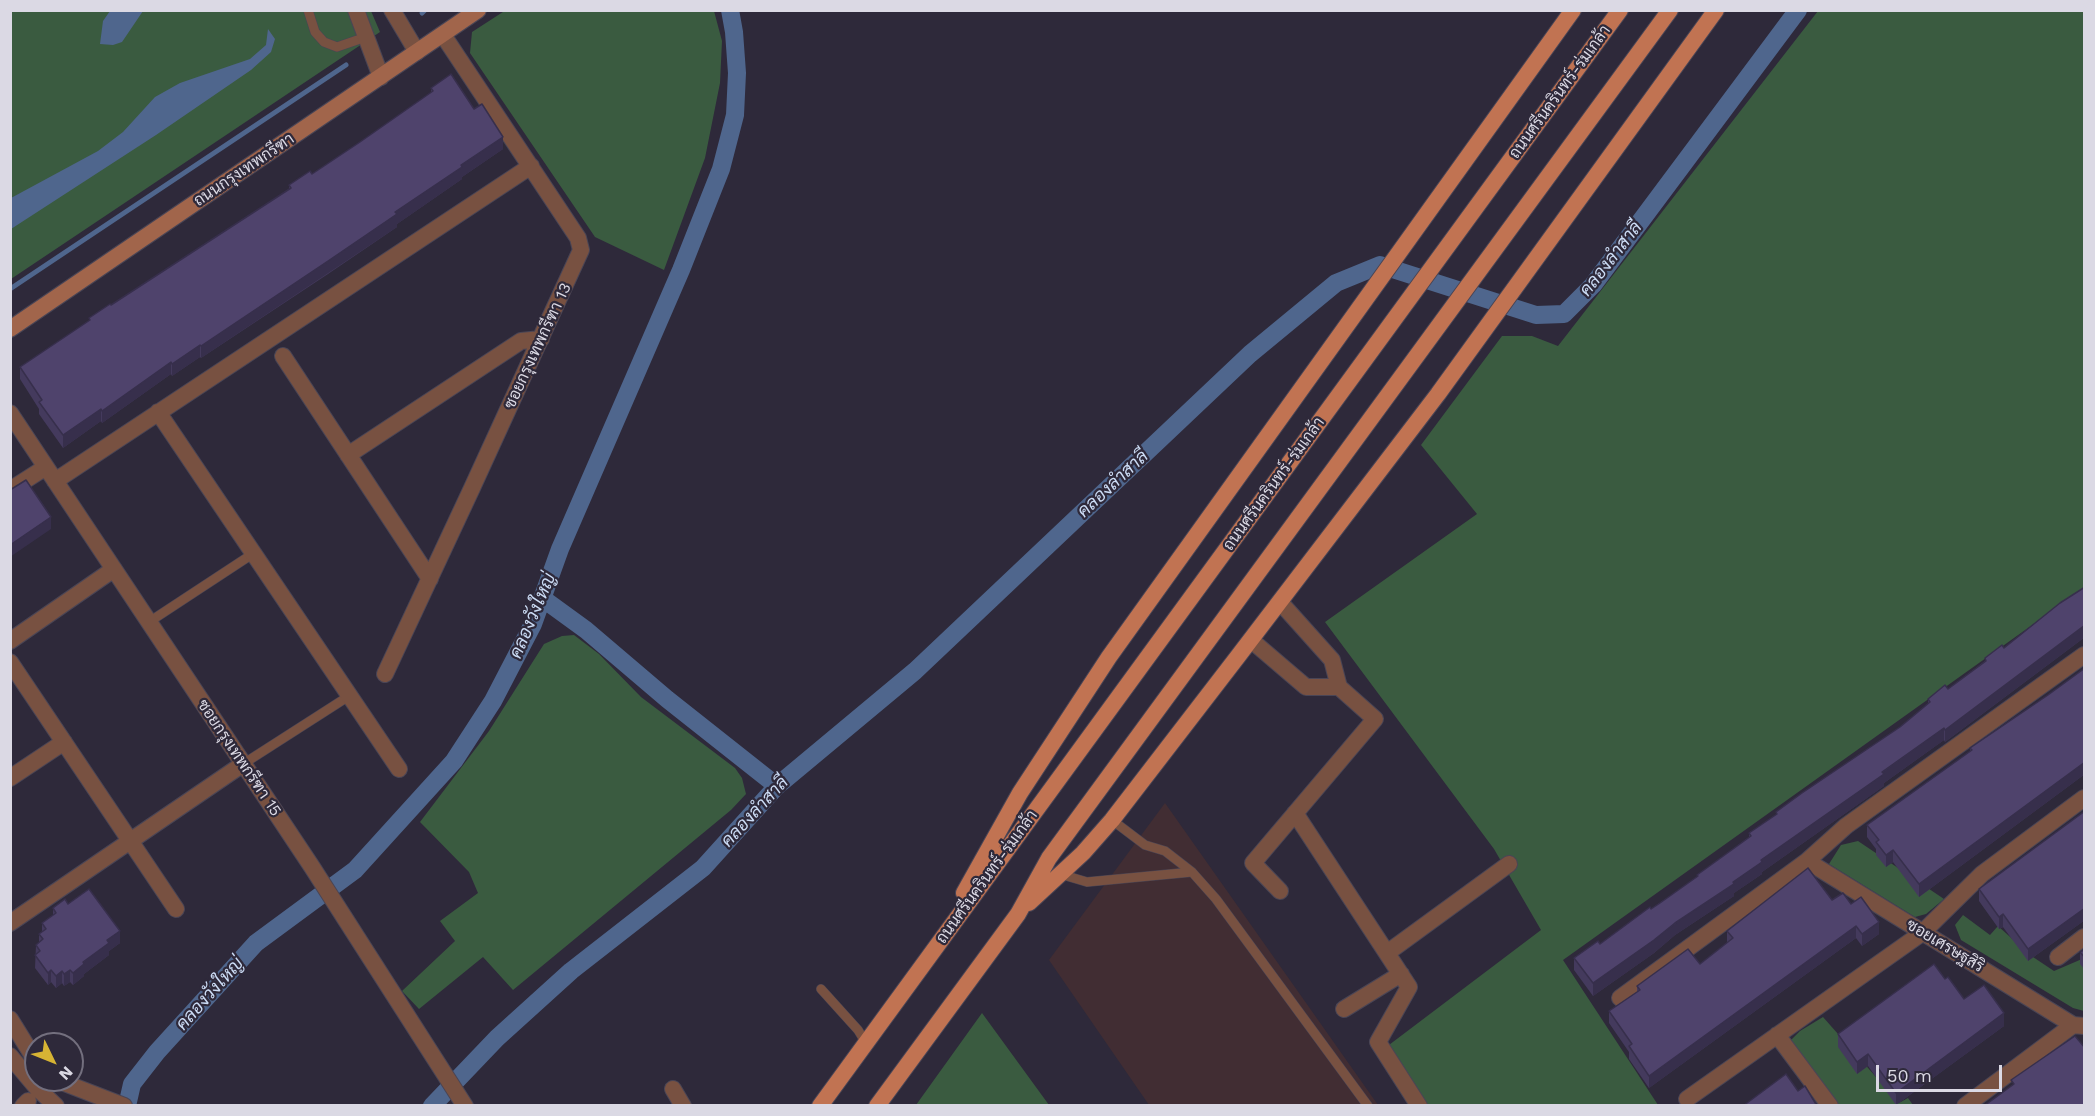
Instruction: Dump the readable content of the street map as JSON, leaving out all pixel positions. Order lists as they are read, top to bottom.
{
  "streets": {
    "main road": ["ถนนศรีนครินทร์-ร่มเกล้า", "ถนนกรุงเทพกรีฑา"],
    "street": ["ซอยกรุงเทพกรีฑา 13", "ซอยกรุงเทพกรีฑา 15", "ซอยเศรษฐสิริ"]
  },
  "crossings": [
    ["ถนนกรุงเทพกรีฑา", "ซอยกรุงเทพกรีฑา 13"]
  ],
  "water": ["คลองลำสาลี", "คลองวังใหญ่"],
  "scale_bar": "50 m",
  "north": "bottom right"
}
